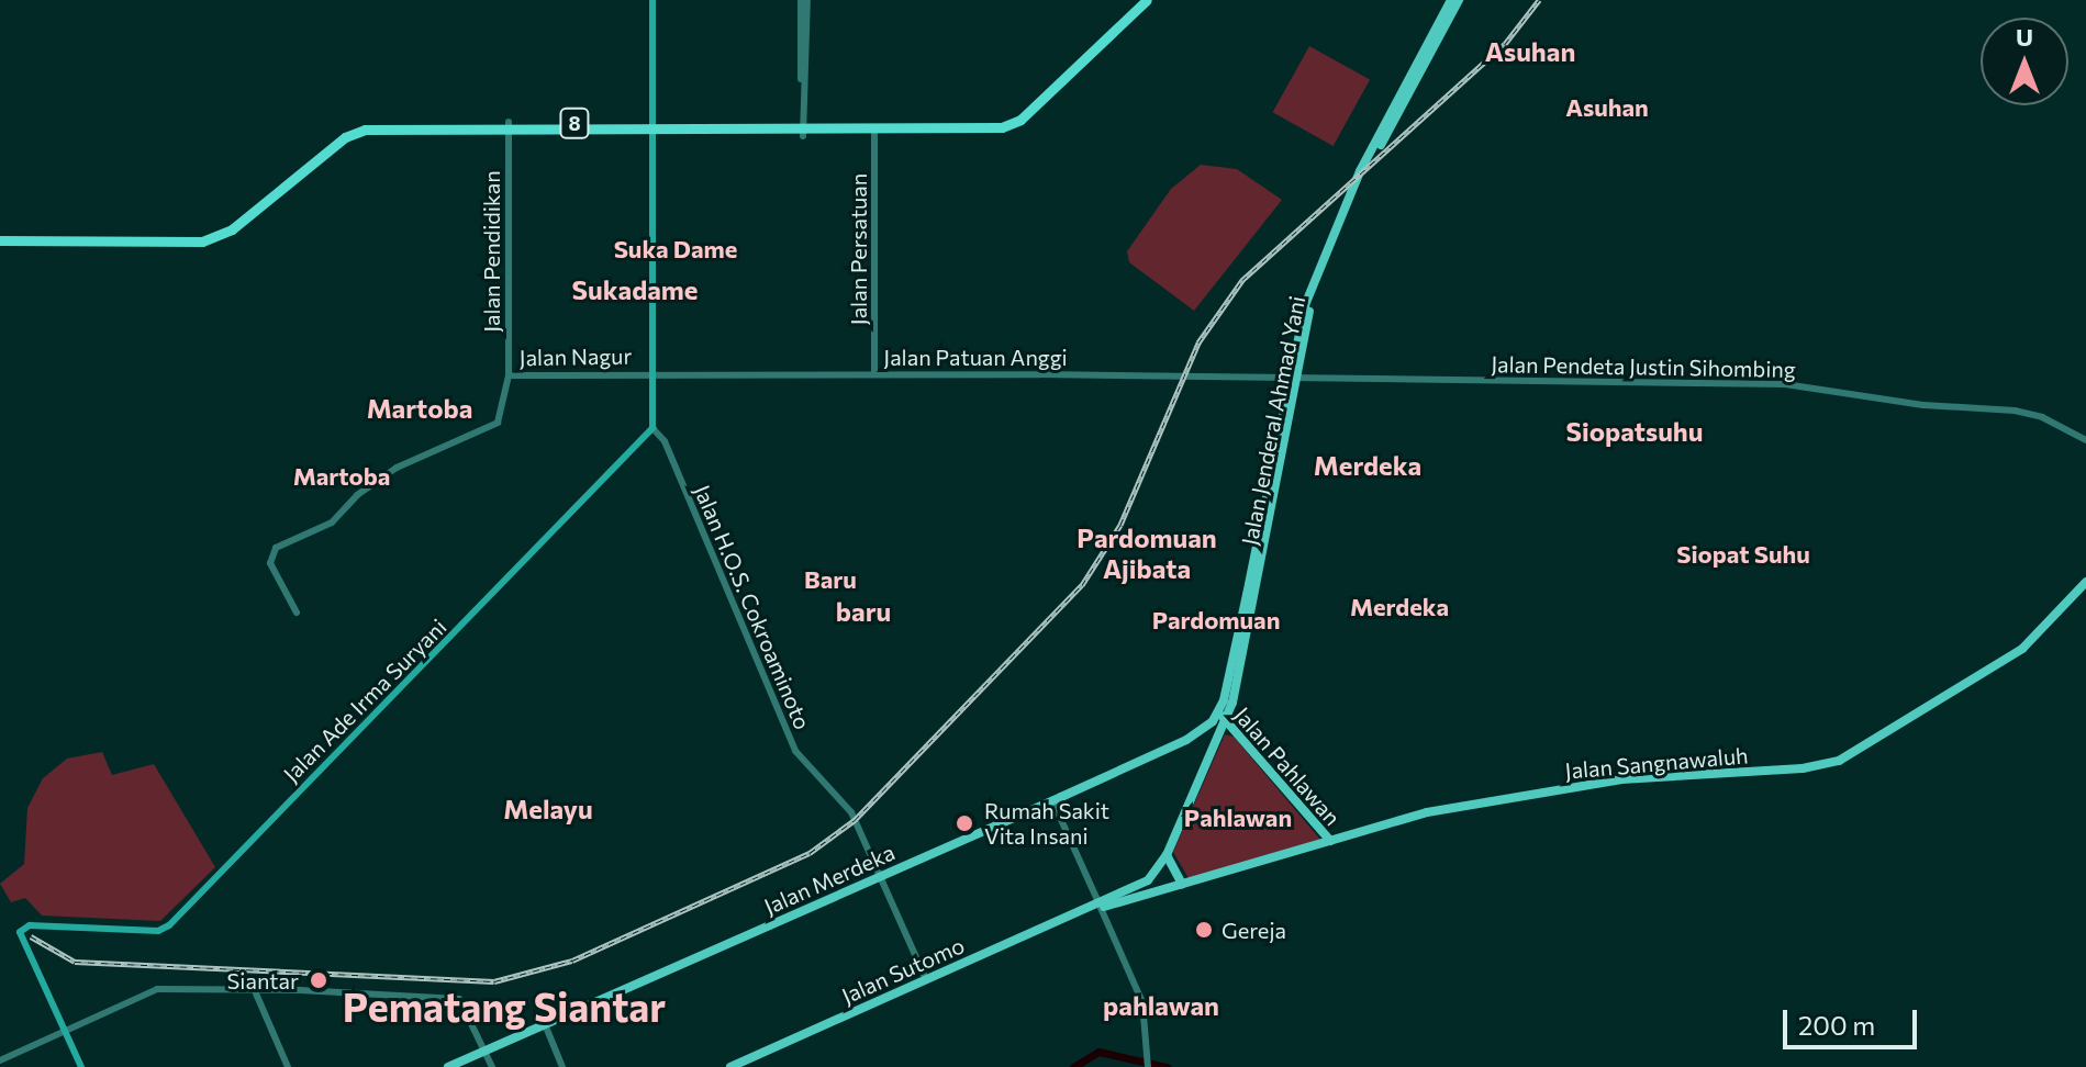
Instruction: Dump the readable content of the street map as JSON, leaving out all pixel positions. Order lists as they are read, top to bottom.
{
  "streets": {
    "highway": ["8"],
    "main road": [
      "Jalan Jenderal Ahmad Yani",
      "Jalan Ade Irma Suryani",
      "Jalan Sangnawaluh",
      "Jalan Pahlawan",
      "Jalan Merdeka",
      "Jalan Sutomo"
    ],
    "street": [
      "Jalan Persatuan",
      "Jalan Pendidikan",
      "Jalan Nagur",
      "Jalan Patuan Anggi",
      "Jalan Pendeta Justin Sihombing",
      "Jalan H.O.S. Cokroaminoto"
    ]
  },
  "crossings": [
    ["8", "Jalan Persatuan"],
    ["8", "Jalan Pendidikan"],
    ["Jalan Persatuan", "Jalan Patuan Anggi"],
    ["Jalan Pendidikan", "Jalan Nagur"],
    ["Jalan Nagur", "Jalan Patuan Anggi"],
    ["Jalan Patuan Anggi", "Jalan Pendeta Justin Sihombing"],
    ["Jalan Patuan Anggi", "Jalan Jenderal Ahmad Yani"],
    ["Jalan Pendeta Justin Sihombing", "Jalan Jenderal Ahmad Yani"],
    ["Jalan Jenderal Ahmad Yani", "Jalan Pahlawan"],
    ["Jalan Jenderal Ahmad Yani", "Jalan Merdeka"],
    ["Jalan Jenderal Ahmad Yani", "Jalan Sutomo"],
    ["Jalan H.O.S. Cokroaminoto", "Jalan Ade Irma Suryani"],
    ["Jalan H.O.S. Cokroaminoto", "Jalan Merdeka"],
    ["Jalan H.O.S. Cokroaminoto", "Jalan Sutomo"],
    ["Jalan Sangnawaluh", "Jalan Pahlawan"],
    ["Jalan Sangnawaluh", "Jalan Sutomo"],
    ["Jalan Pahlawan", "Jalan Merdeka"],
    ["Jalan Pahlawan", "Jalan Sutomo"],
    ["Jalan Merdeka", "Jalan Sutomo"]
  ],
  "districts": [
    "Asuhan",
    "Asuhan",
    "Suka Dame",
    "Sukadame",
    "Martoba",
    "Siopatsuhu",
    "Merdeka",
    "Martoba",
    "Pardomuan Ajibata",
    "Siopat Suhu",
    "Baru",
    "Merdeka",
    "baru",
    "Pardomuan",
    "Melayu",
    "Pahlawan",
    "pahlawan",
    "Pematang Siantar"
  ],
  "places": ["Rumah Sakit Vita Insani", "Gereja", "Siantar"],
  "scale_bar": "200 m",
  "north": "top"
}
